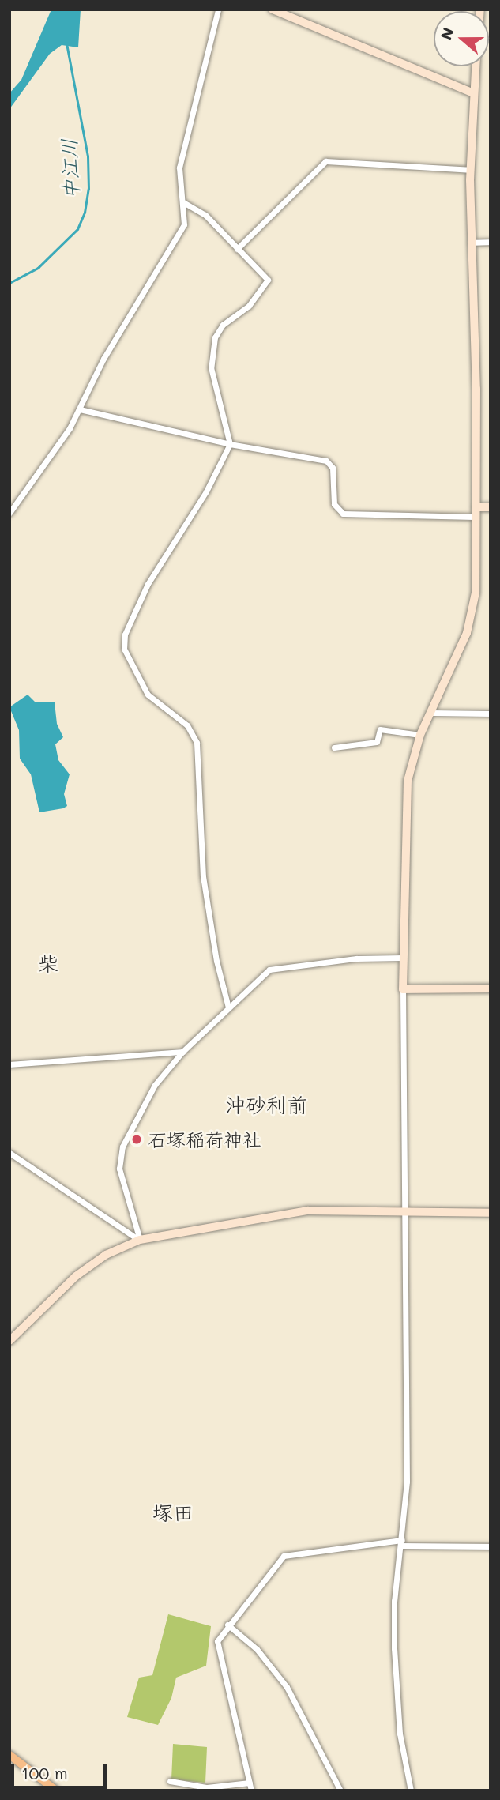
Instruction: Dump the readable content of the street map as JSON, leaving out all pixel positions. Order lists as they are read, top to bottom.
{
  "districts": ["柴", "沖砂利前", "塚田"],
  "water": ["中江川"],
  "places": ["石塚稲荷神社"],
  "scale_bar": "100 m",
  "north": "left"
}
